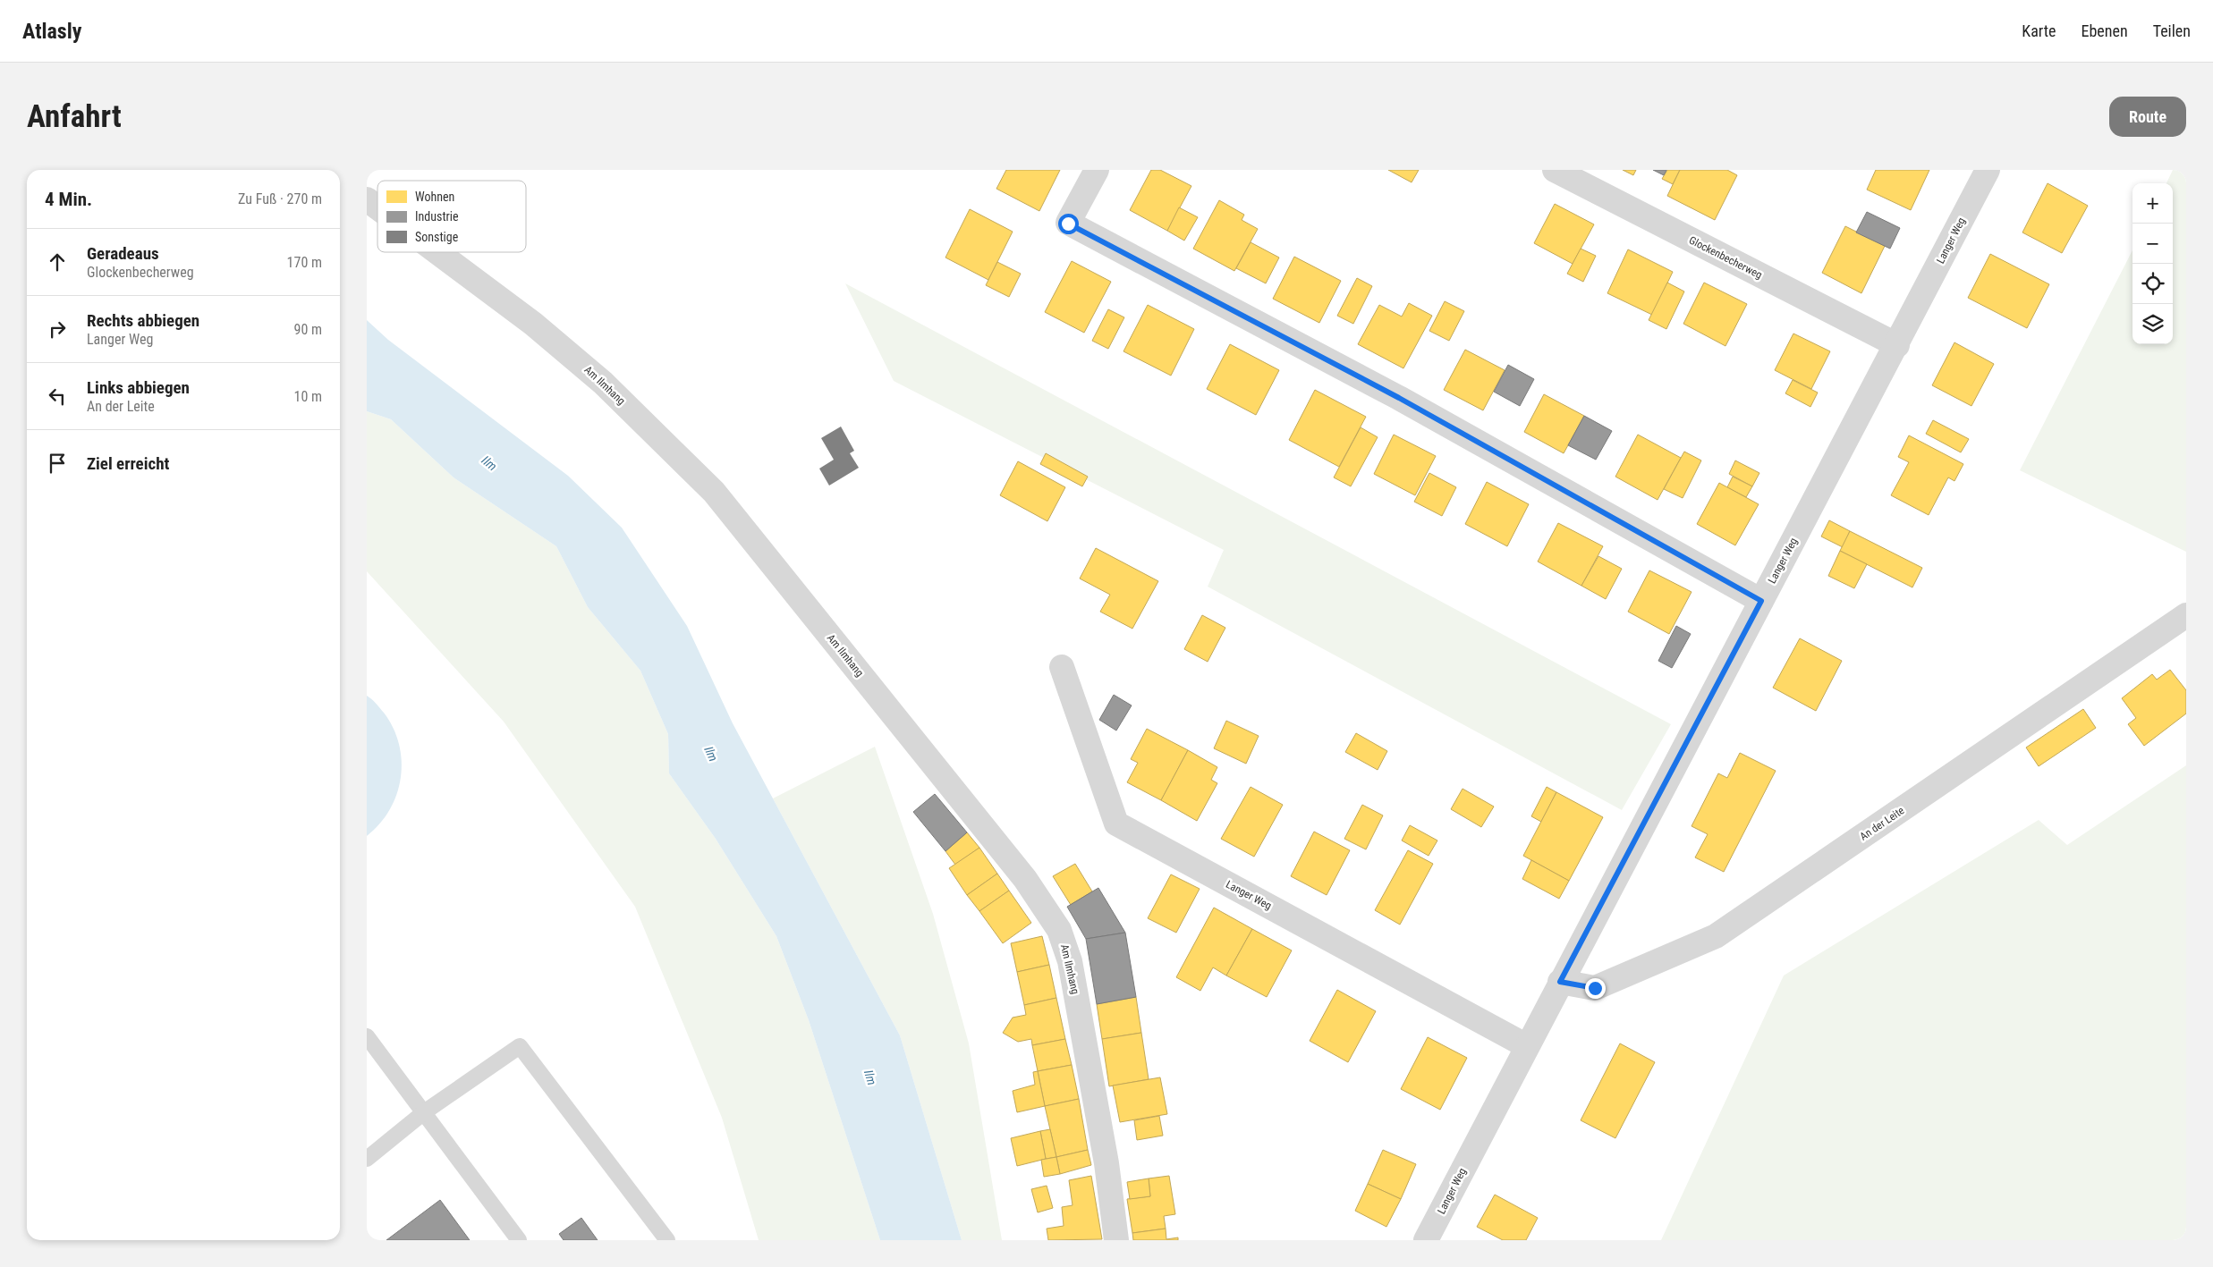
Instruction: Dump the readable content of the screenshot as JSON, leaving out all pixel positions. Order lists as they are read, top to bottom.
{
  "streets": {
    "street": [
      "Langer Weg",
      "Glockenbecherweg",
      "Am Ilmhang",
      "An der Leite"
    ]
  },
  "crossings": [
    ["Langer Weg", "Glockenbecherweg"],
    ["Langer Weg", "An der Leite"]
  ],
  "water": ["Ilm"],
  "legend": ["Wohnen", "Industrie", "Sonstige"],
  "page": {
    "header": "Atlasly",
    "nav": ["Karte", "Ebenen", "Teilen"],
    "buttons": "Route",
    "title": "Anfahrt",
    "heading": ["4 Min.", "Zu Fuß · 270 m"],
    "map_buttons": ["+", "−"],
    "list": [
      ["Geradeaus", "Glockenbecherweg", "170 m"],
      ["Rechts abbiegen", "Langer Weg", "90 m"],
      ["Links abbiegen", "An der Leite", "10 m"],
      "Ziel erreicht"
    ]
  }
}
